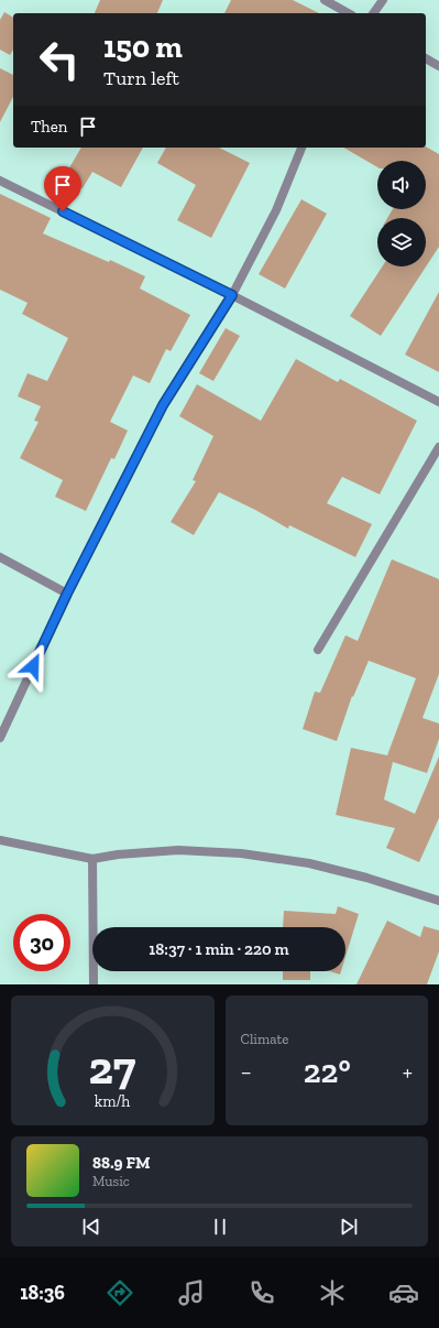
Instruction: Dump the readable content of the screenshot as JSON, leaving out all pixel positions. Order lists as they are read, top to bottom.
{
  "page": {
    "turn": ["150 m", "Turn left"],
    "then": "Then",
    "limit": "30",
    "trip": "18:37 · 1 min · 220 m",
    "tile": "Climate",
    "heat": ["−", "22°", "+"],
    "song": ["88.9 FM", "Music"],
    "tabs": "18:36",
    "gauge": ["27", "km/h"]
  }
}
